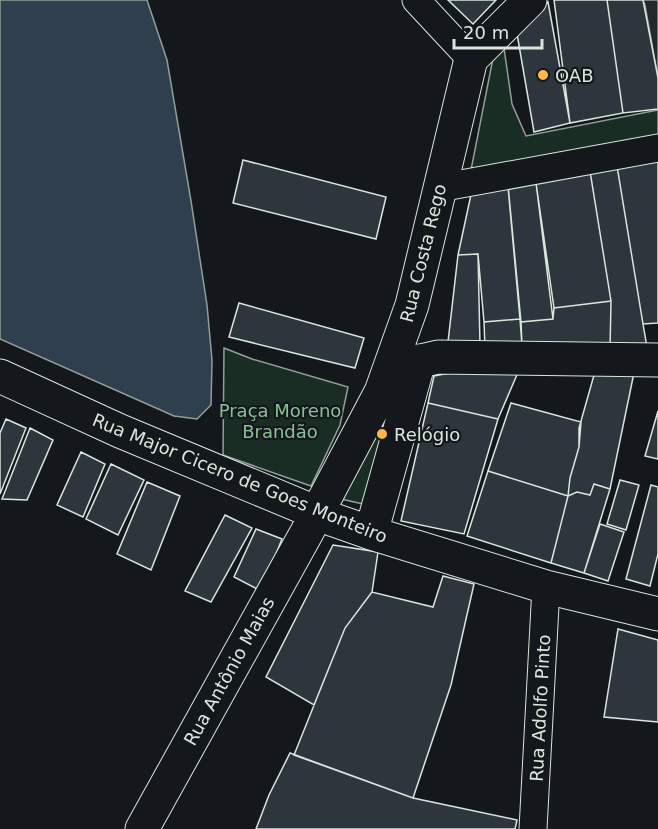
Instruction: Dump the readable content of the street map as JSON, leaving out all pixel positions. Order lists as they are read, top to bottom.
{
  "streets": {
    "street": [
      "Rua Costa Rego",
      "Rua Major Cicero de Goes Monteiro",
      "Rua Antônio Maias",
      "Rua Adolfo Pinto"
    ]
  },
  "crossings": [
    ["Rua Costa Rego", "Rua Major Cicero de Goes Monteiro"],
    ["Rua Costa Rego", "Rua Antônio Maias"],
    ["Rua Major Cicero de Goes Monteiro", "Rua Antônio Maias"],
    ["Rua Major Cicero de Goes Monteiro", "Rua Adolfo Pinto"]
  ],
  "parks": ["Praça Moreno Brandão"],
  "places": ["OAB", "Relógio"],
  "scale_bar": "20 m"
}
